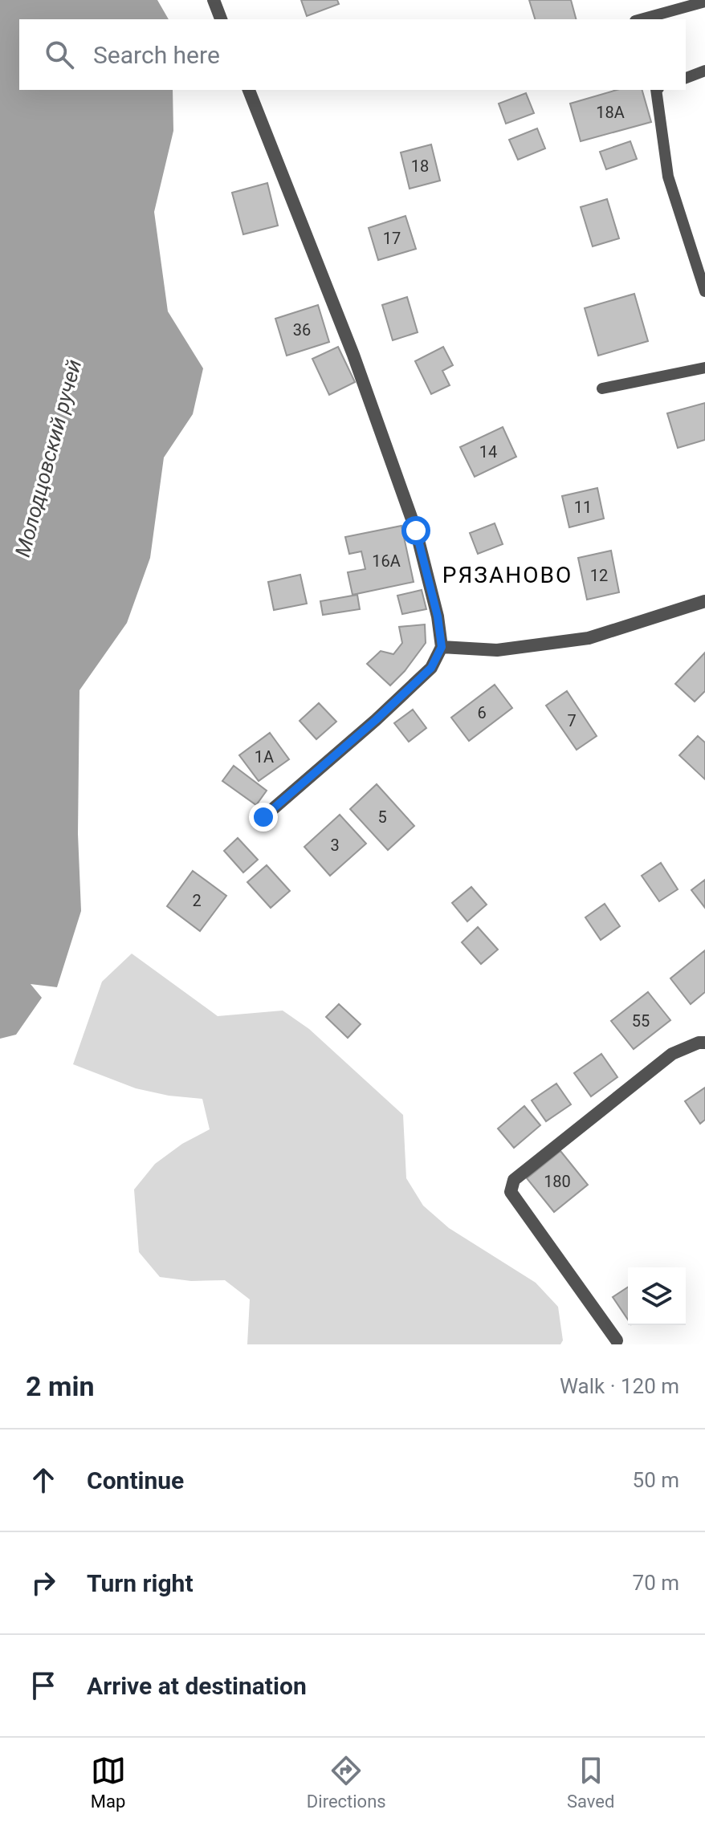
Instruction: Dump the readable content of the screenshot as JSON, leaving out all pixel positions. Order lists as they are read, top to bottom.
{
  "districts": ["РЯЗАНОВО"],
  "water": ["Молодцовский ручей"],
  "house_numbers": [
    "18А",
    "18",
    "17",
    "36",
    "14",
    "11",
    "16А",
    "12",
    "6",
    "7",
    "1А",
    "5",
    "3",
    "2",
    "55",
    "180"
  ],
  "page": {
    "search": "Search here",
    "heading": ["2 min", "Walk · 120 m"],
    "list": [
      ["Continue", "50 m"],
      ["Turn right", "70 m"],
      "Arrive at destination"
    ],
    "nav": ["Map", "Directions", "Saved"]
  }
}
